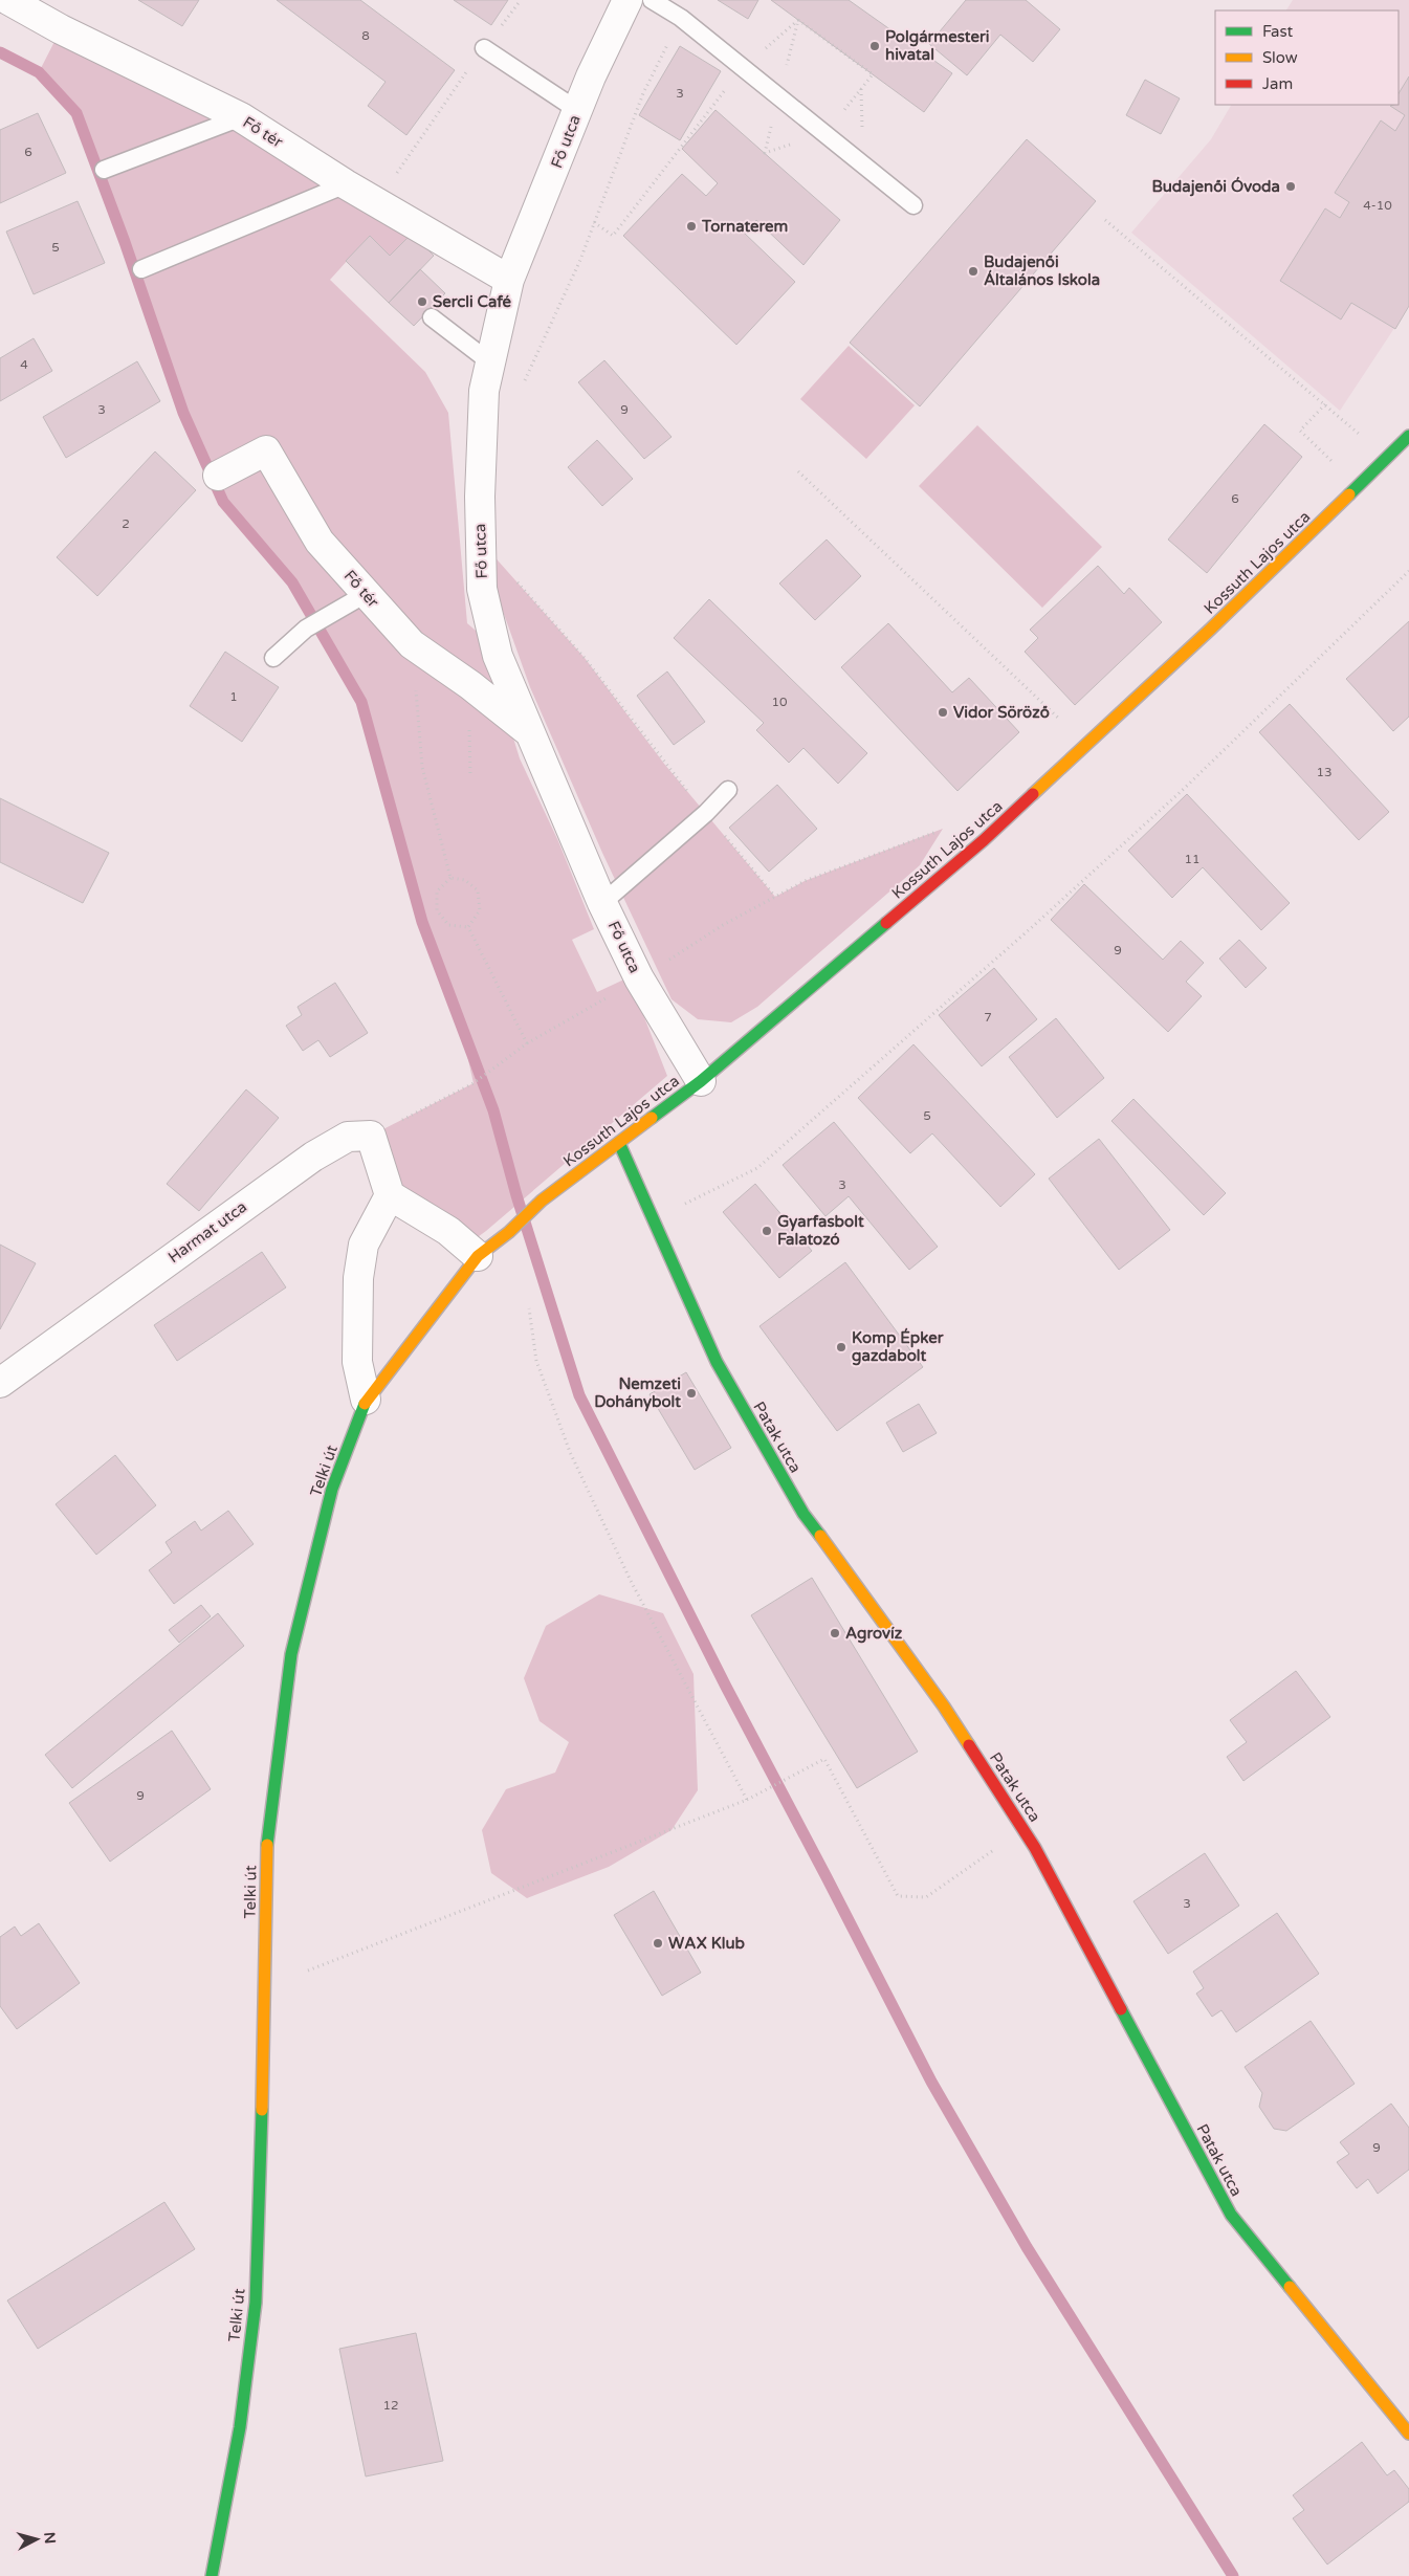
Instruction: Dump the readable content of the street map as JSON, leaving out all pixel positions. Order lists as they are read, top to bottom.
{
  "streets": {
    "main road": ["Kossuth Lajos utca", "Patak utca", "Telki út"],
    "street": ["Fő tér", "Fő utca", "Harmat utca"]
  },
  "crossings": [
    ["Fő tér", "Fő utca"],
    ["Fő utca", "Kossuth Lajos utca"],
    ["Kossuth Lajos utca", "Patak utca"],
    ["Kossuth Lajos utca", "Telki út"]
  ],
  "places": [
    "Polgármesteri hivatal",
    "Budajenői Óvoda",
    "Tornaterem",
    "Budajenői Általános Iskola",
    "Sercli Café",
    "Vidor Söröző",
    "Gyarfasbolt Falatozó",
    "Komp Épker gazdabolt",
    "Nemzeti Dohánybolt",
    "Agrovíz",
    "WAX Klub"
  ],
  "house_numbers": [
    "8",
    "3",
    "6",
    "4-10",
    "5",
    "4",
    "3",
    "9",
    "6",
    "2",
    "1",
    "10",
    "13",
    "11",
    "9",
    "7",
    "5",
    "3",
    "9",
    "3",
    "9",
    "12"
  ],
  "legend": ["Fast", "Slow", "Jam"],
  "north": "right"
}
